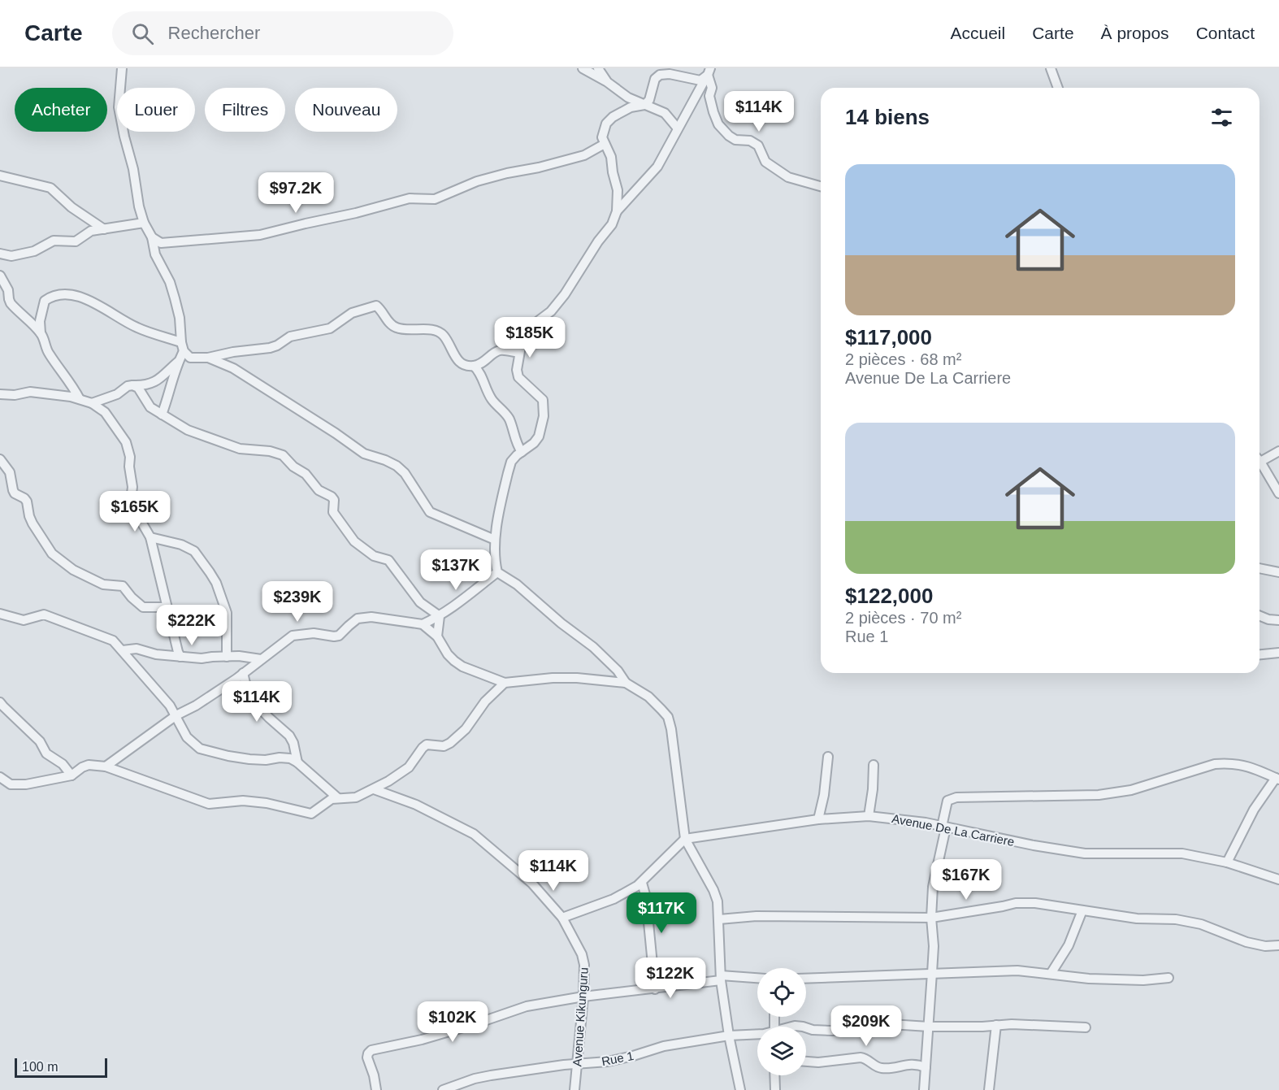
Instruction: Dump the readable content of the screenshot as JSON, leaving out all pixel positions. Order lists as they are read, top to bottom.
{
  "streets": {
    "street": ["Avenue De La Carriere", "Avenue Kikunguru", "Rue 1"]
  },
  "crossings": [
    ["Avenue Kikunguru", "Rue 1"]
  ],
  "scale_bar": "100 m",
  "page": {
    "header": "Carte",
    "search": "Rechercher",
    "nav": [
      "Accueil",
      "Carte",
      "À propos",
      "Contact"
    ],
    "chip": [
      "Acheter",
      "Louer",
      "Filtres",
      "Nouveau"
    ],
    "heading": "14 biens",
    "price": [
      "$114K",
      "$97.2K",
      "$185K",
      "$165K",
      "$137K",
      "$239K",
      "$222K",
      "$114K",
      "$114K",
      "$167K",
      "$117K",
      "$122K",
      "$102K",
      "$209K"
    ],
    "list": [
      {
        "name": "$117,000",
        "note": "2 pièces · 68 m² · Avenue De La Carriere"
      },
      {
        "name": "$122,000",
        "note": "2 pièces · 70 m² · Rue 1"
      }
    ],
    "scale": "100 m"
  }
}
